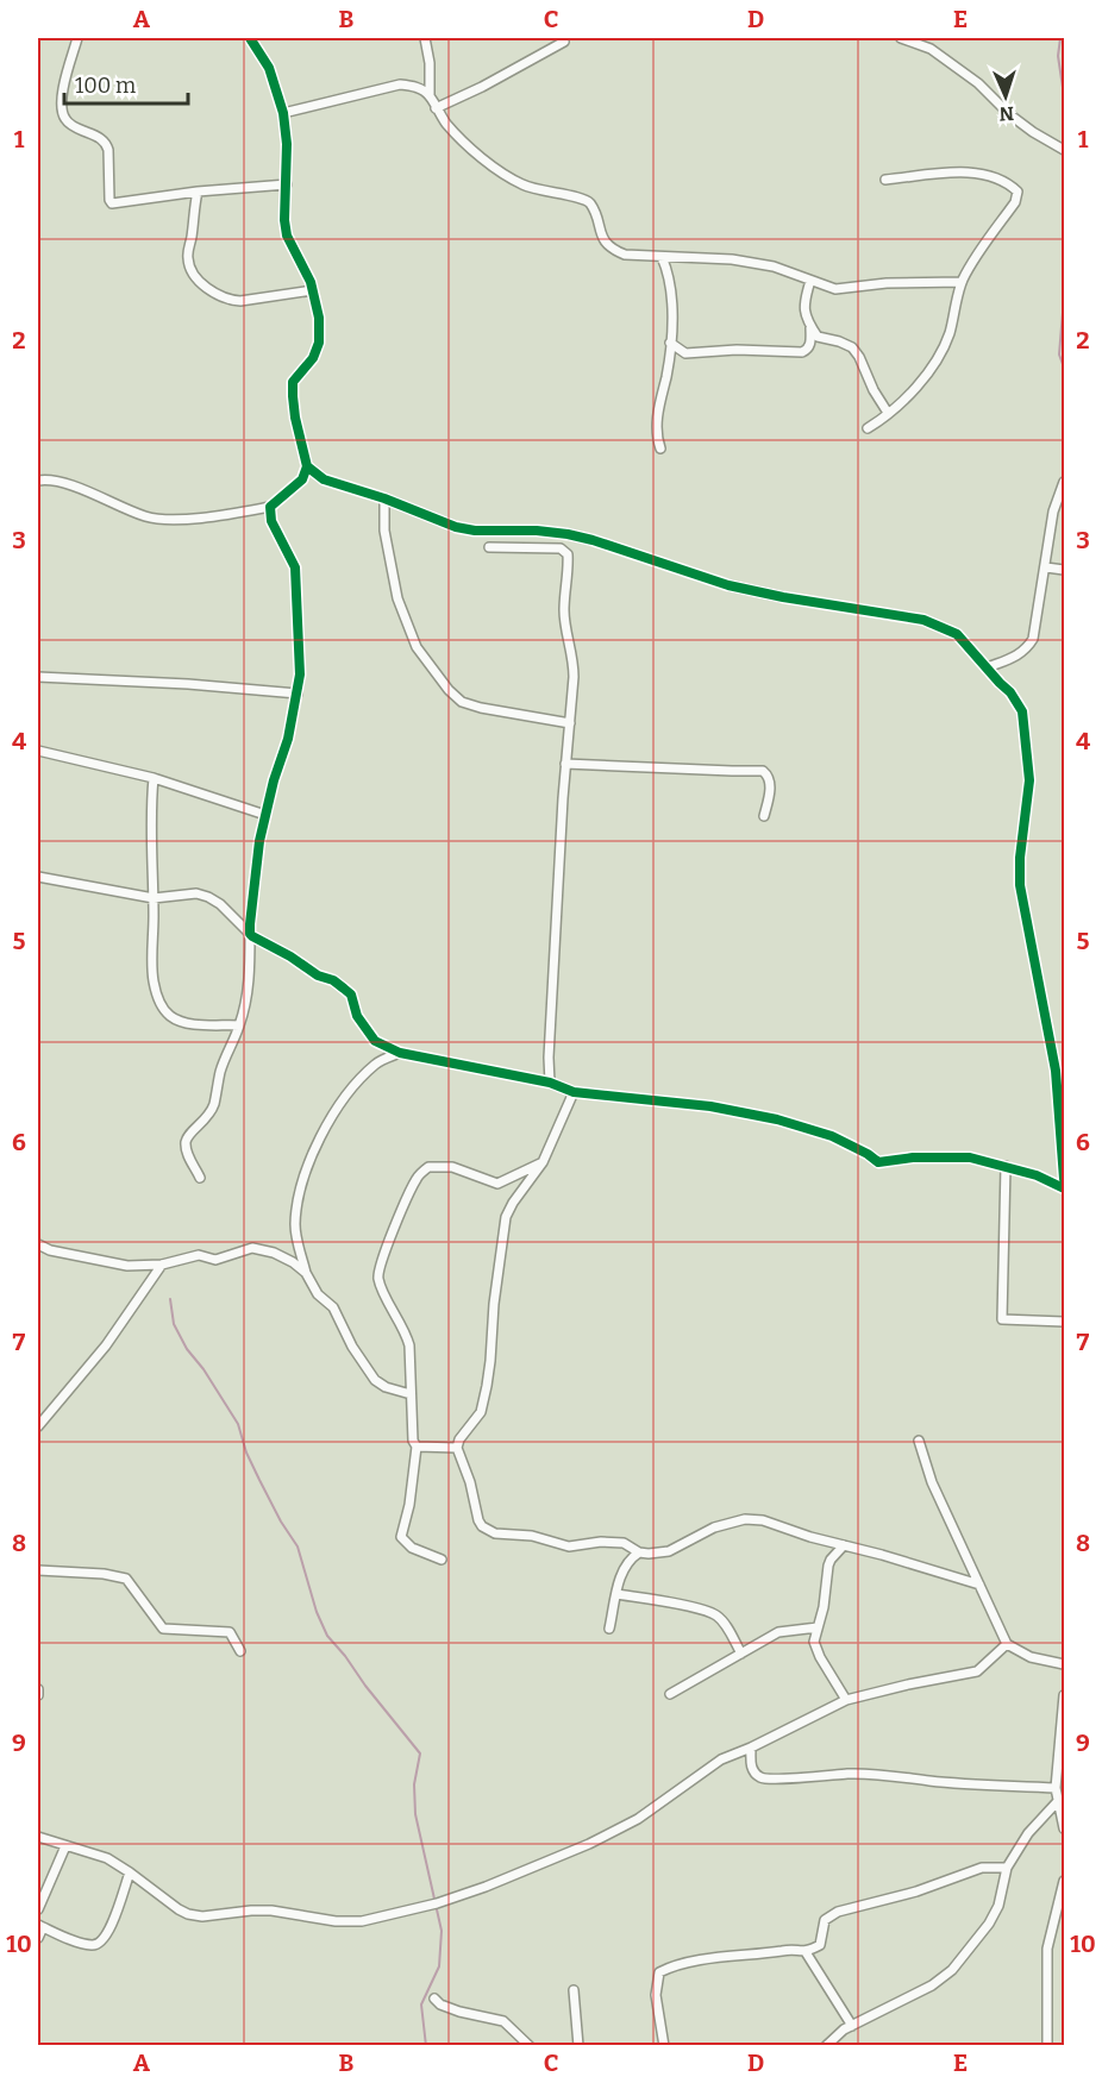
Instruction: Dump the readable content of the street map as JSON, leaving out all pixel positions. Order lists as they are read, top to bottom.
{
  "scale_bar": "100 m",
  "north": "bottom",
  "grid": {
    "columns": [
      "A",
      "B",
      "C",
      "D",
      "E"
    ],
    "rows": [
      "1",
      "2",
      "3",
      "4",
      "5",
      "6",
      "7",
      "8",
      "9",
      "10"
    ]
  }
}
